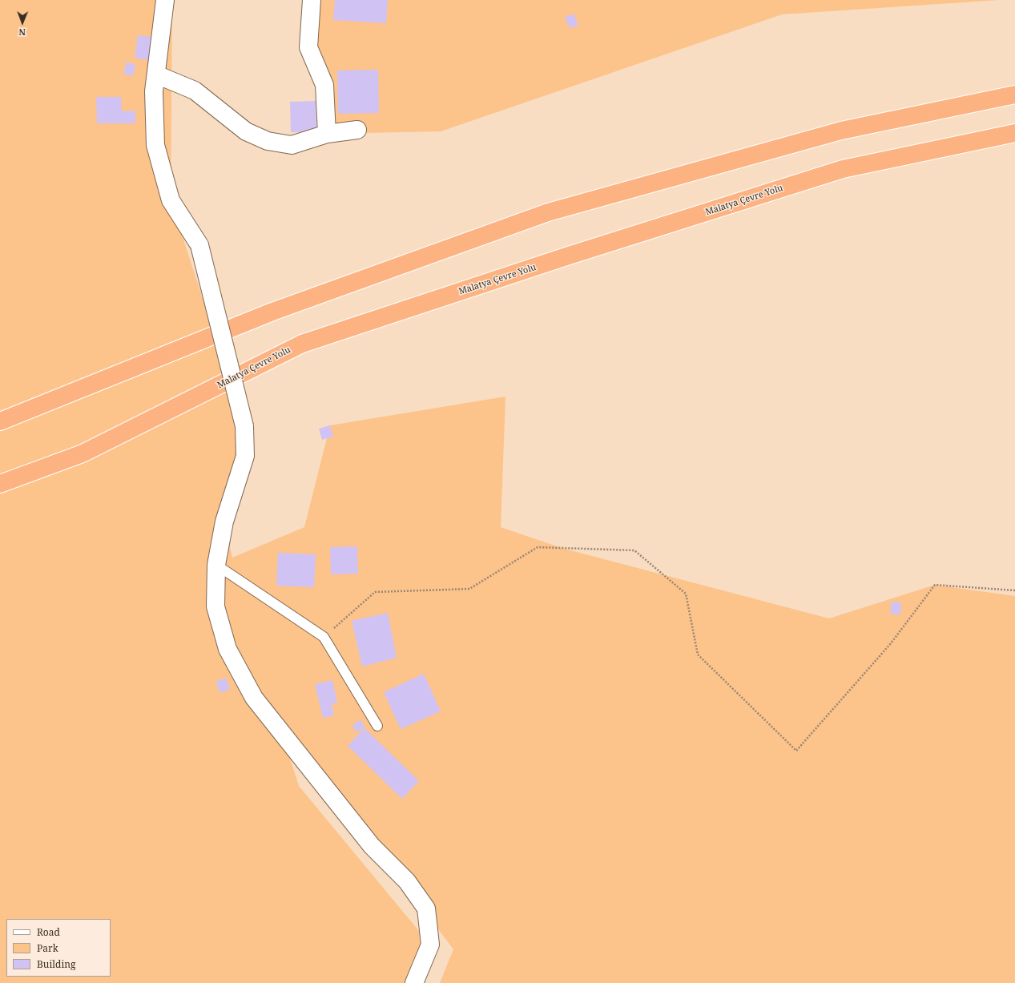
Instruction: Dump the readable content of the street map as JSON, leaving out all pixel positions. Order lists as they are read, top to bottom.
{
  "streets": {
    "highway": ["Malatya Çevre Yolu"]
  },
  "legend": ["Road", "Park", "Building"],
  "north": "bottom"
}
